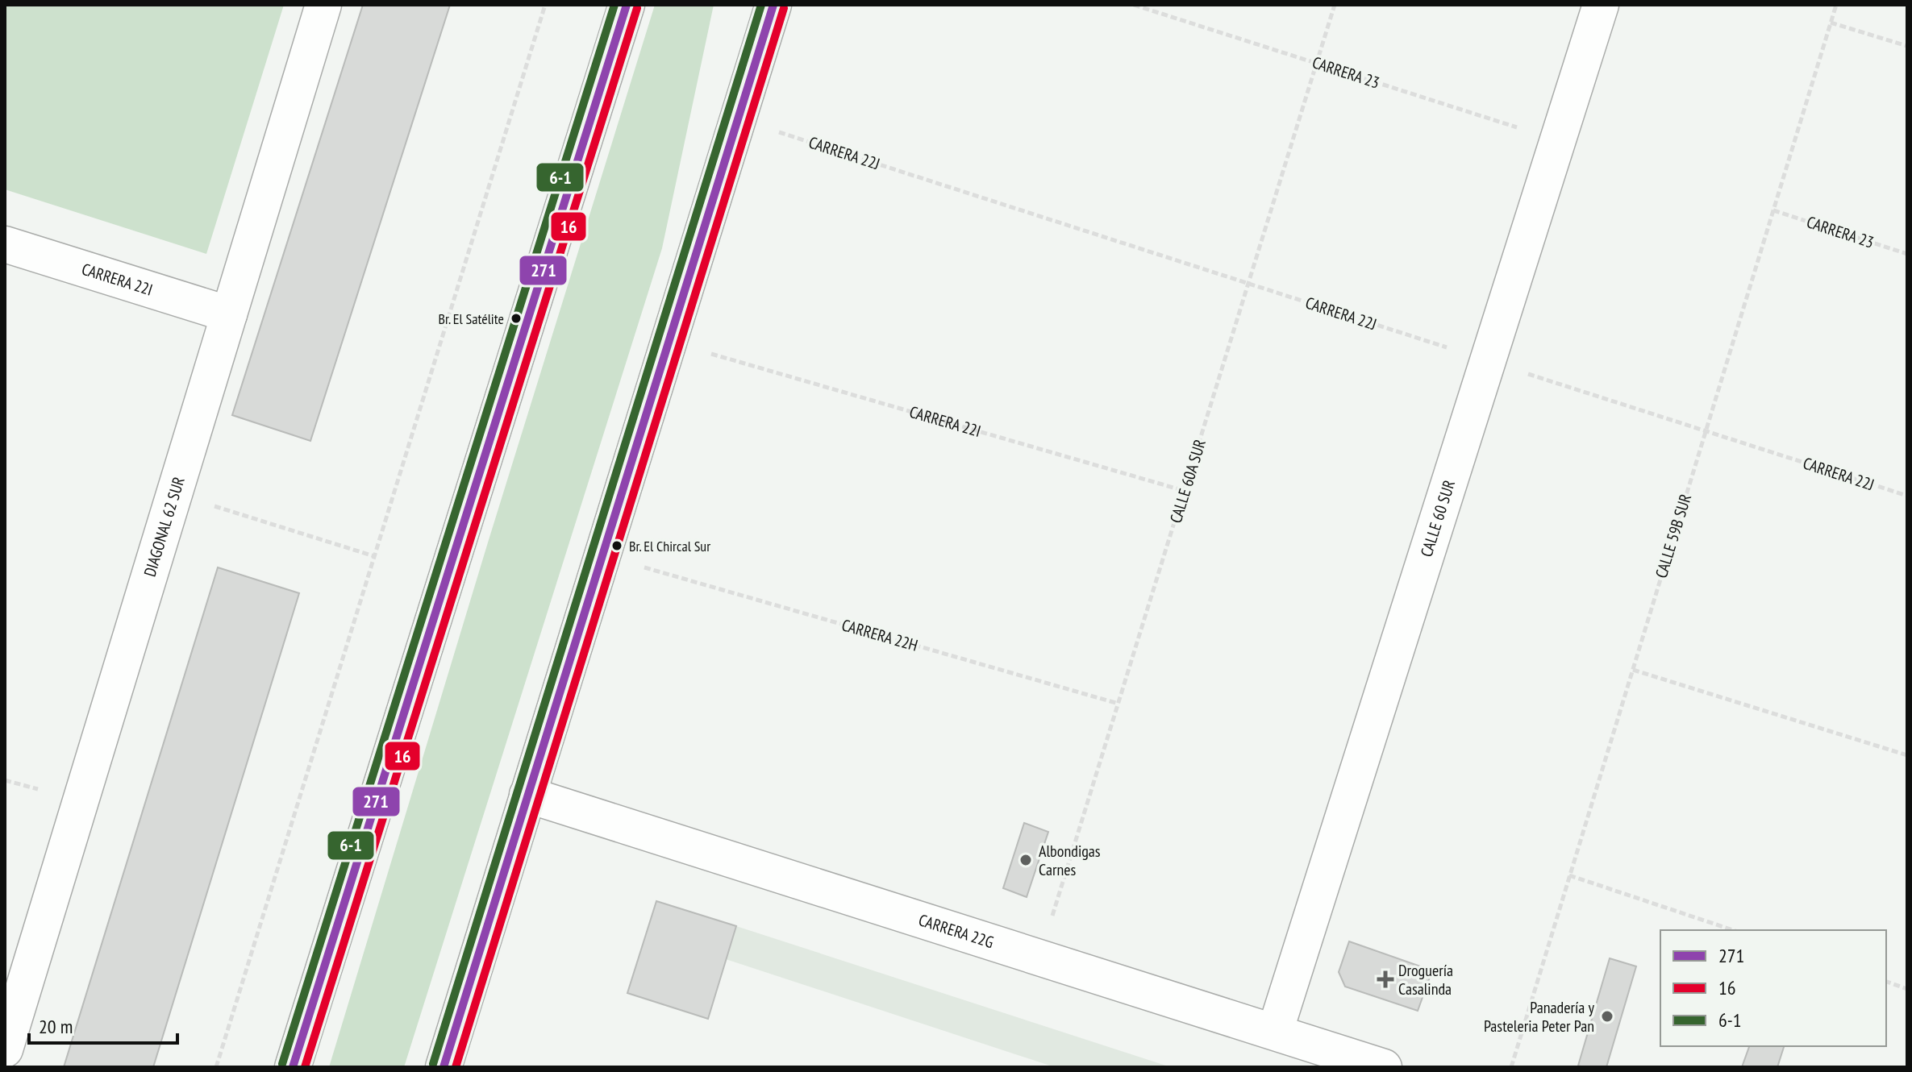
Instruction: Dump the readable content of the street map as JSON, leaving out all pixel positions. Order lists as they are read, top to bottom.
{
  "streets": {
    "street": [
      "CARRERA 22I",
      "CALLE 60 SUR",
      "DIAGONAL 62 SUR",
      "CARRERA 22G"
    ],
    "path": [
      "CARRERA 23",
      "CARRERA 22J",
      "CALLE 60A SUR",
      "CALLE 59B SUR",
      "CARRERA 22H"
    ]
  },
  "crossings": [
    ["CARRERA 23", "CALLE 60A SUR"],
    ["CARRERA 23", "CALLE 60 SUR"],
    ["CARRERA 23", "CALLE 59B SUR"],
    ["CARRERA 22J", "CALLE 60A SUR"],
    ["CARRERA 22J", "CALLE 60 SUR"],
    ["CARRERA 22J", "CALLE 59B SUR"],
    ["CARRERA 22I", "CALLE 60A SUR"],
    ["CARRERA 22I", "DIAGONAL 62 SUR"],
    ["CALLE 60A SUR", "CARRERA 22H"],
    ["CALLE 60A SUR", "CARRERA 22G"],
    ["CALLE 60 SUR", "CARRERA 22G"]
  ],
  "places": {
    "other": [
      "Br. El Satélite",
      "Br. El Chircal Sur",
      "Albondigas Carnes",
      "Panadería y Pasteleria Peter Pan"
    ],
    "health": ["Droguería Casalinda"]
  },
  "lines": ["transit line 271", "transit line 6-1", "transit line 16"],
  "legend": ["271", "16", "6-1"],
  "scale_bar": "20 m"
}
